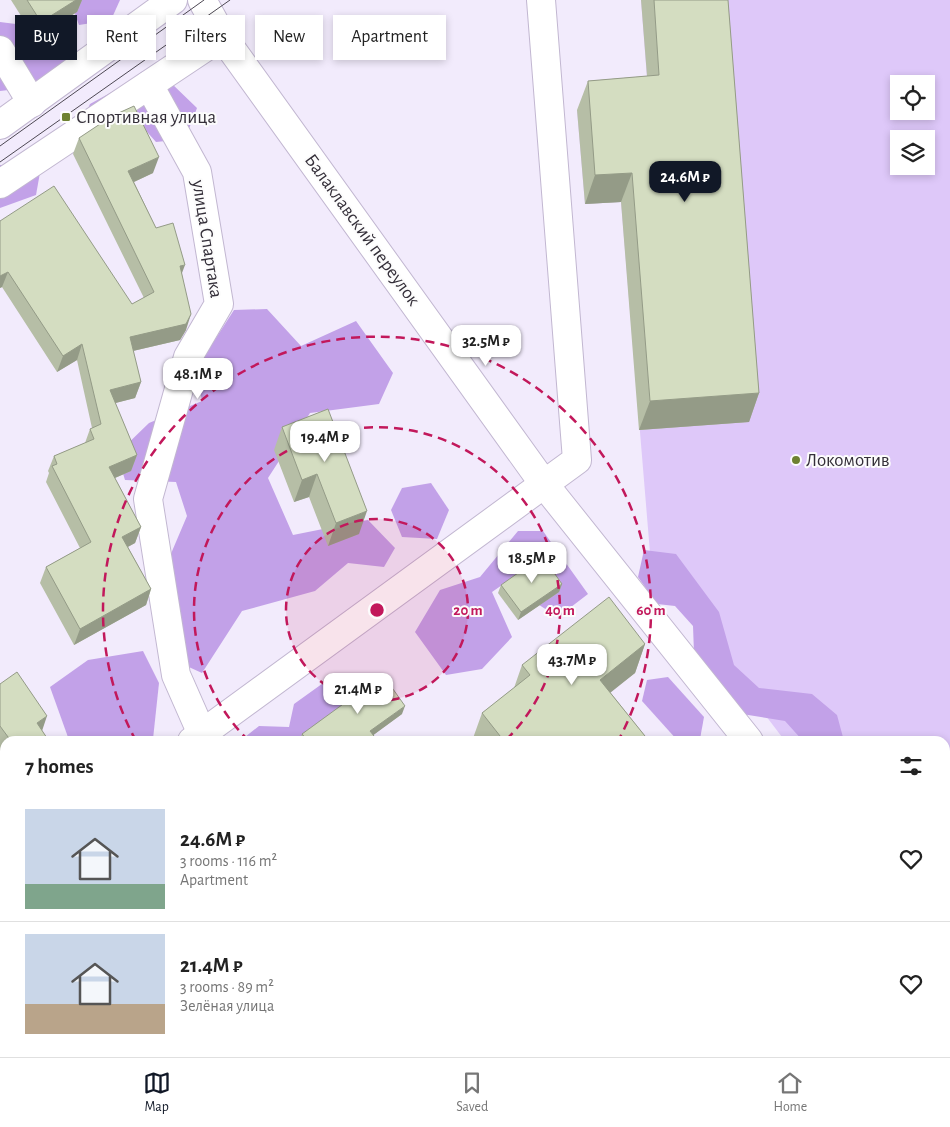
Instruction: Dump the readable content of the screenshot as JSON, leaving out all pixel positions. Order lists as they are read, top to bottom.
{
  "streets": {
    "street": ["Балаклавский переулок", "улица Спартака"]
  },
  "places": {
    "transit": ["Спортивная улица"],
    "other": ["Локомотив"]
  },
  "page": {
    "chip": [
      "Buy",
      "Rent",
      "Filters",
      "New",
      "Apartment"
    ],
    "price": [
      "24.6M ₽",
      "32.5M ₽",
      "48.1M ₽",
      "19.4M ₽",
      "18.5M ₽",
      "43.7M ₽",
      "21.4M ₽"
    ],
    "heading": "7 homes",
    "list": [
      {
        "name": "24.6M ₽",
        "note": "3 rooms · 116 m² · Apartment"
      },
      {
        "name": "21.4M ₽",
        "note": "3 rooms · 89 m² · Зелёная улица"
      }
    ],
    "tabs": ["Map", "Saved", "Home"]
  },
  "rings": ["20 m", "40 m", "60 m"]
}
